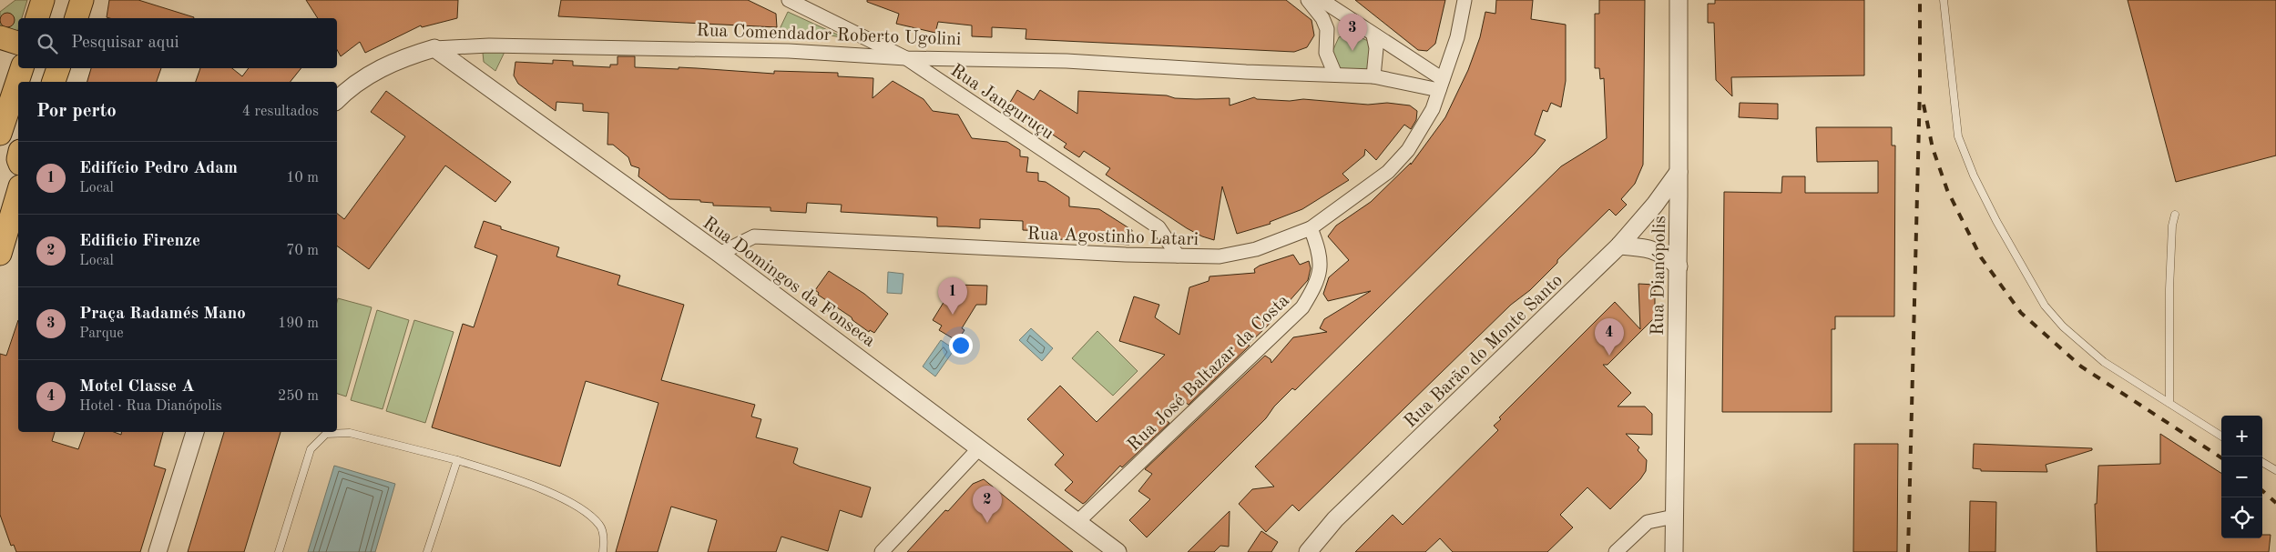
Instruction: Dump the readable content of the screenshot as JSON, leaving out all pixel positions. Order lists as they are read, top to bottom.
{
  "streets": {
    "street": [
      "Rua Comendador Roberto Ugolini",
      "Rua Janguruçu",
      "Rua Agostinho Latari",
      "Rua Dianópolis",
      "Rua Domingos da Fonseca",
      "Rua Barão do Monte Santo",
      "Rua José Baltazar da Costa"
    ]
  },
  "crossings": [
    ["Rua Comendador Roberto Ugolini", "Rua Janguruçu"],
    ["Rua Comendador Roberto Ugolini", "Rua Agostinho Latari"],
    ["Rua Comendador Roberto Ugolini", "Rua Domingos da Fonseca"],
    ["Rua Janguruçu", "Rua Agostinho Latari"],
    ["Rua Agostinho Latari", "Rua Domingos da Fonseca"],
    ["Rua Agostinho Latari", "Rua José Baltazar da Costa"],
    ["Rua Dianópolis", "Rua Barão do Monte Santo"],
    ["Rua Domingos da Fonseca", "Rua José Baltazar da Costa"]
  ],
  "page": {
    "pins": [
      "3",
      "1",
      "4",
      "2"
    ],
    "search": "Pesquisar aqui",
    "heading": ["Por perto", "4 resultados"],
    "list": [
      {
        "mark": "1",
        "name": "Edifício Pedro Adam",
        "note": "Local",
        "value": "10 m"
      },
      {
        "mark": "2",
        "name": "Edificio Firenze",
        "note": "Local",
        "value": "70 m"
      },
      {
        "mark": "3",
        "name": "Praça Radamés Mano",
        "note": "Parque",
        "value": "190 m"
      },
      {
        "mark": "4",
        "name": "Motel Classe A",
        "note": "Hotel · Rua Dianópolis",
        "value": "250 m"
      }
    ],
    "map_buttons": ["+", "−"]
  }
}
